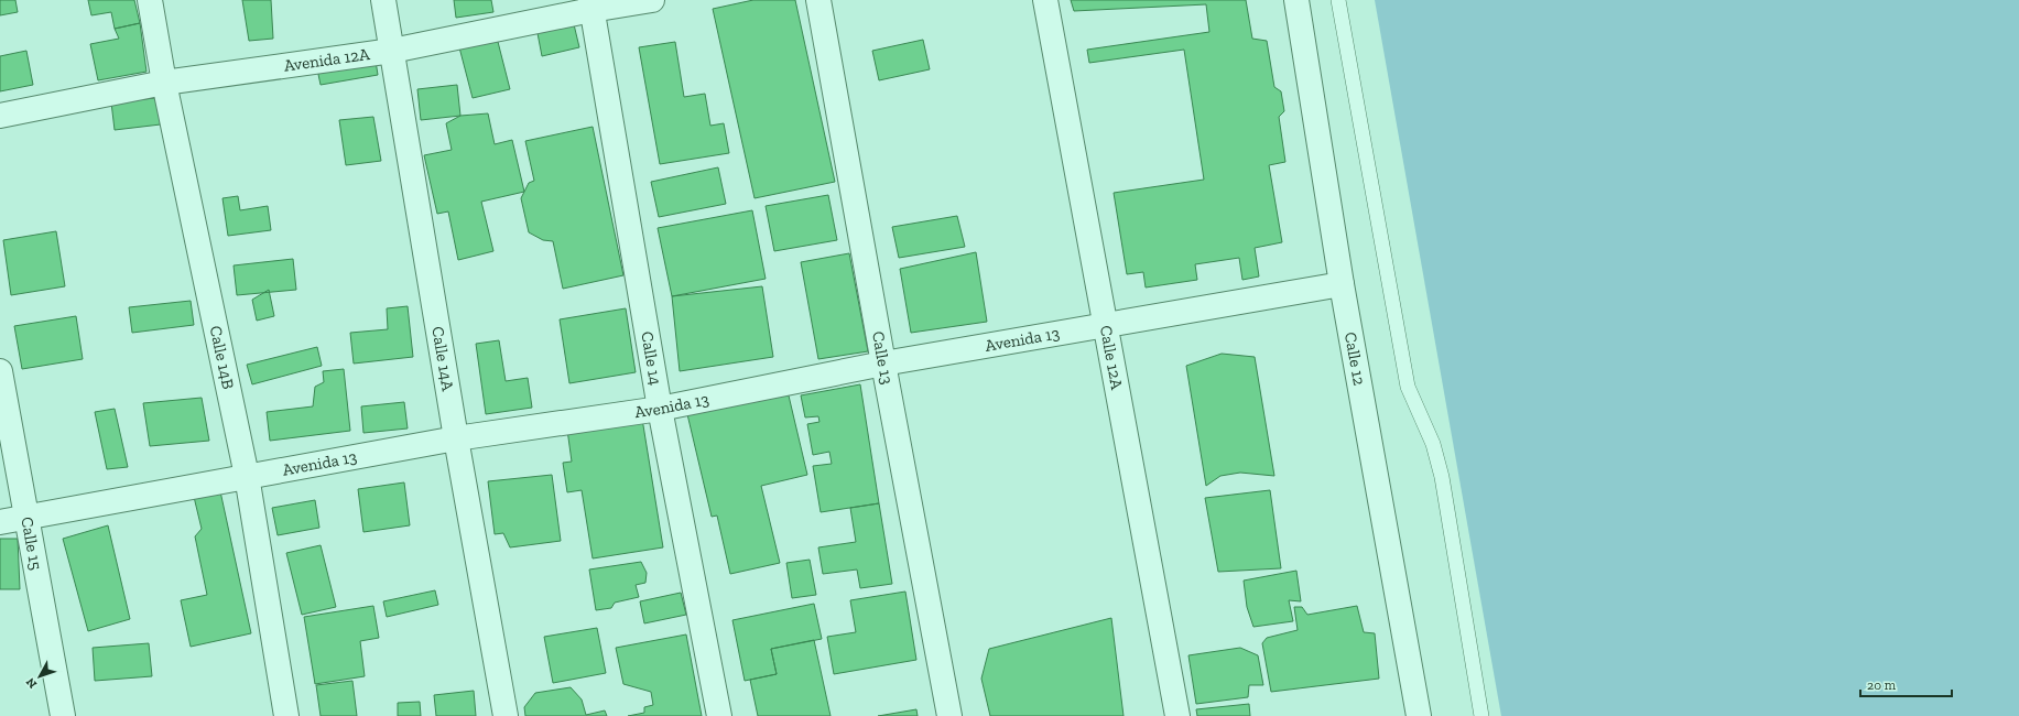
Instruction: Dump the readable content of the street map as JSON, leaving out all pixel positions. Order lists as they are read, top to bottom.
{
  "streets": {
    "street": [
      "Avenida 12A",
      "Avenida 13",
      "Calle 14B",
      "Calle 14A",
      "Calle 13",
      "Calle 12A",
      "Calle 12",
      "Calle 14",
      "Calle 15"
    ]
  },
  "crossings": [
    ["Avenida 12A", "Calle 14B"],
    ["Avenida 12A", "Calle 14A"],
    ["Avenida 12A", "Calle 14"],
    ["Avenida 13", "Calle 14B"],
    ["Avenida 13", "Calle 14A"],
    ["Avenida 13", "Calle 13"],
    ["Avenida 13", "Calle 12A"],
    ["Avenida 13", "Calle 12"],
    ["Avenida 13", "Calle 14"],
    ["Avenida 13", "Calle 15"]
  ],
  "scale_bar": "20 m",
  "north": "bottom left"
}
